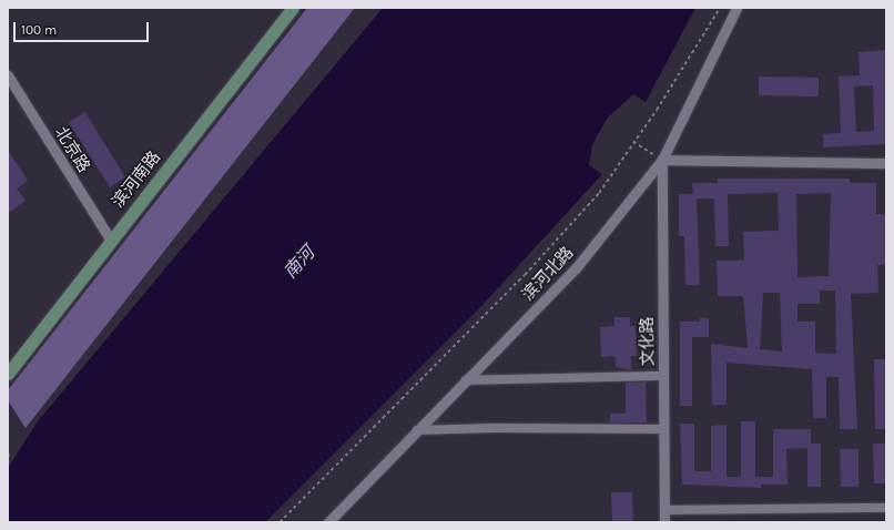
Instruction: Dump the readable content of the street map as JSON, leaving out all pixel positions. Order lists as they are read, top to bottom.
{
  "streets": {
    "main road": ["滨河南路"],
    "street": ["北京路", "滨河北路", "文化路"]
  },
  "crossings": [
    ["北京路", "滨河南路"],
    ["滨河北路", "文化路"]
  ],
  "water": ["南河"],
  "scale_bar": "100 m"
}
